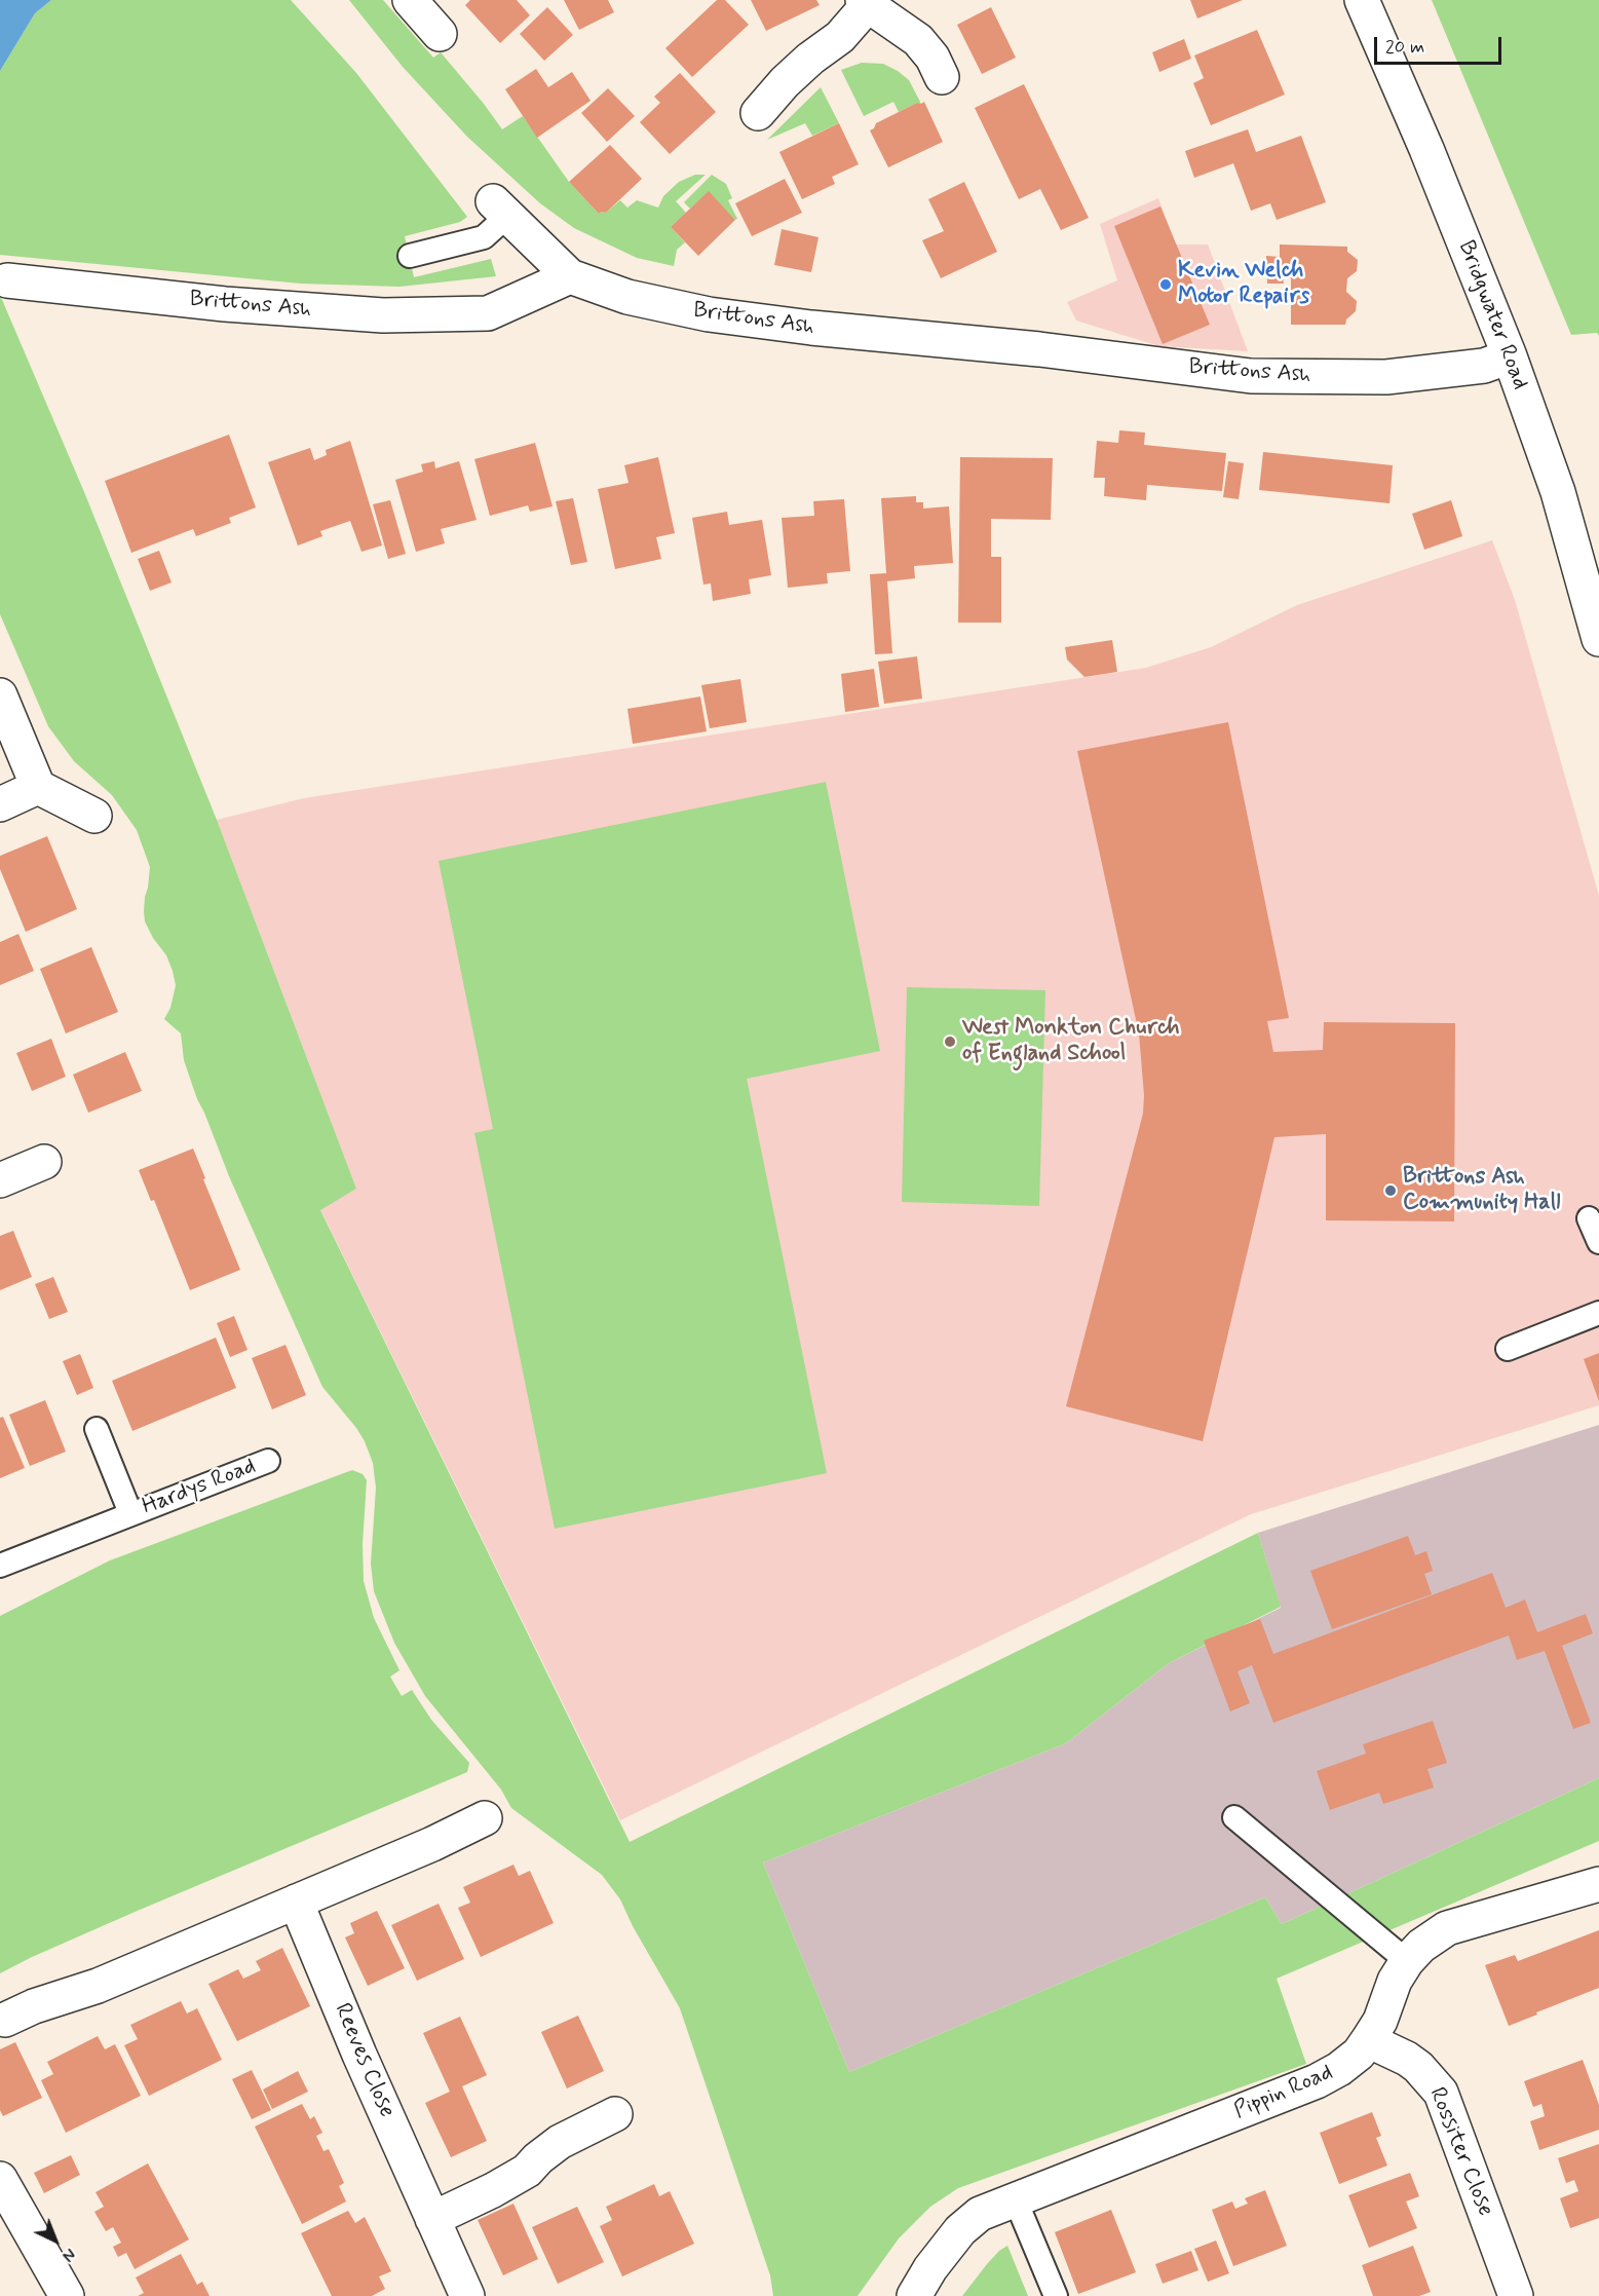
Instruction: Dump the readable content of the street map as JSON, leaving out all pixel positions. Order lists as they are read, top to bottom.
{
  "streets": {
    "street": [
      "Brittons Ash",
      "Bridgwater Road",
      "Reeves Close",
      "Pippin Road",
      "Rossiter Close"
    ],
    "lane": ["Hardys Road"]
  },
  "crossings": [
    ["Brittons Ash", "Bridgwater Road"],
    ["Pippin Road", "Rossiter Close"]
  ],
  "places": ["Kevin Welch Motor Repairs", "West Monkton Church of England School", "Brittons Ash Community Hall"],
  "scale_bar": "20 m",
  "north": "bottom right"
}
